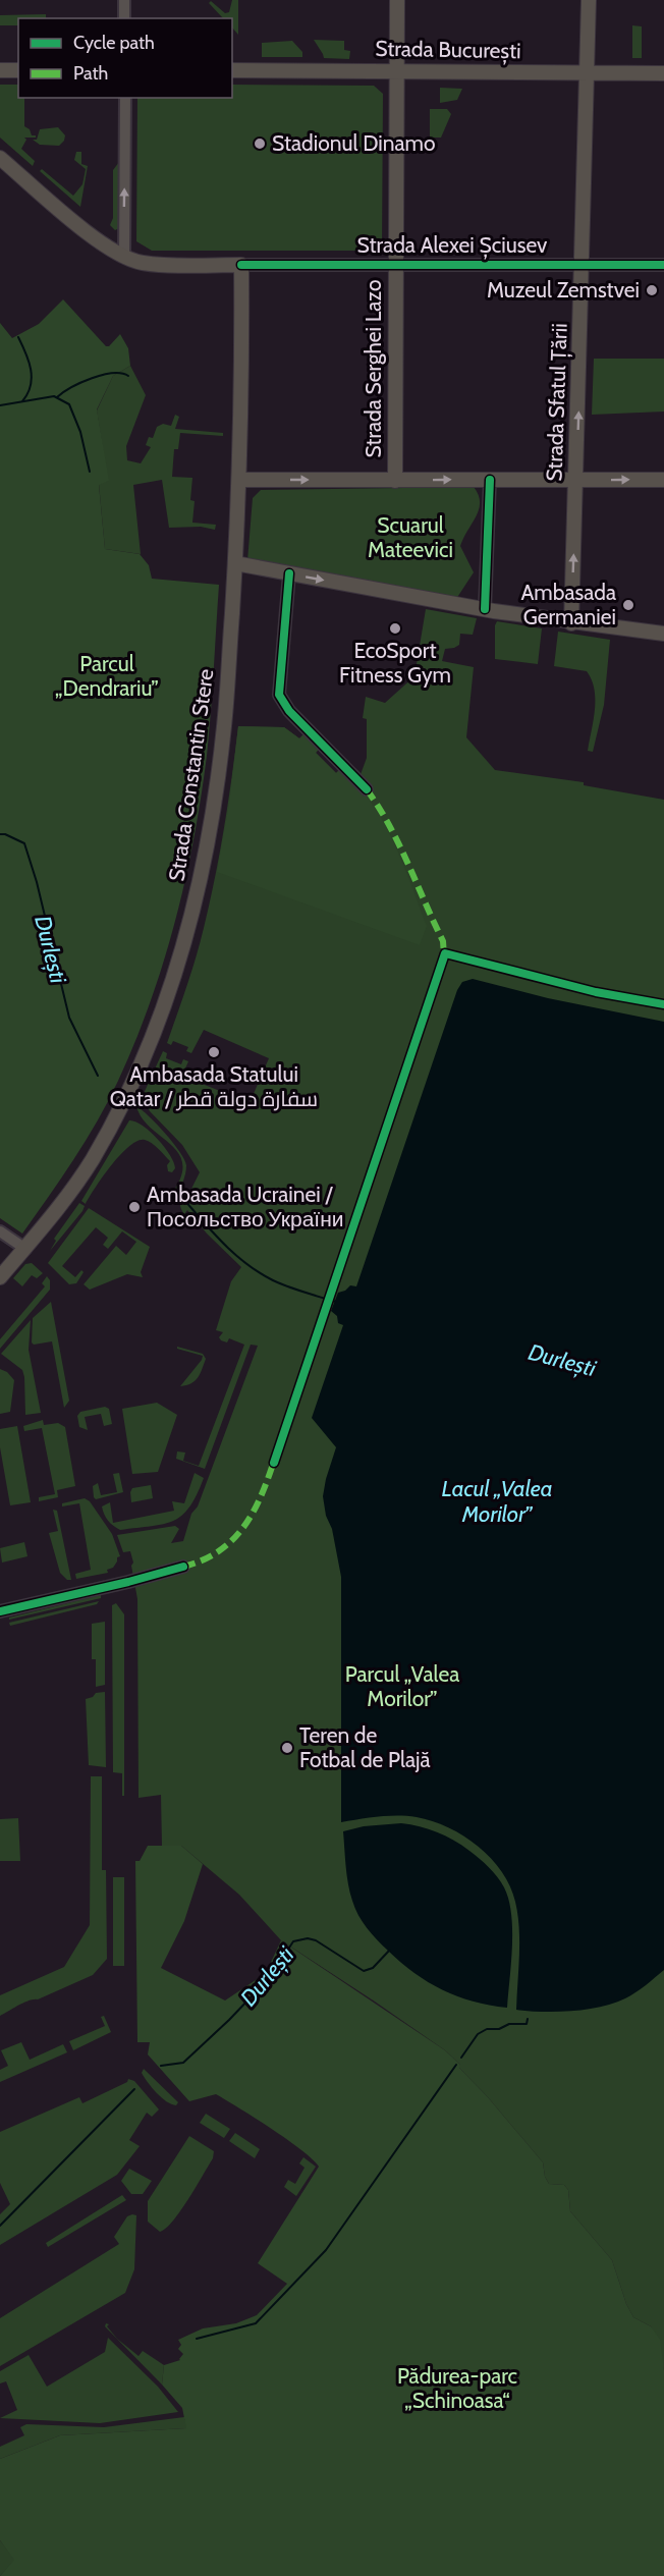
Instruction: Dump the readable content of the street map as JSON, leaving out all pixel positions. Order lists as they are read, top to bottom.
{
  "streets": {
    "main road": [
      "Strada București",
      "Strada Alexei Șciusev",
      "Strada Serghei Lazo",
      "Strada Sfatul Țării",
      "Strada Constantin Stere"
    ]
  },
  "crossings": [
    ["Strada București", "Strada Serghei Lazo"],
    ["Strada București", "Strada Sfatul Țării"],
    ["Strada Alexei Șciusev", "Strada Serghei Lazo"],
    ["Strada Alexei Șciusev", "Strada Sfatul Țării"],
    ["Strada Alexei Șciusev", "Strada Constantin Stere"]
  ],
  "one_way": ["Strada Sfatul Țării"],
  "water": ["Durlești", "Lacul „Valea Morilor”"],
  "parks": [
    "Scuarul Mateevici",
    "Parcul „Dendrariu”",
    "Parcul „Valea Morilor”",
    "Pădurea-parc „Schinoasa“"
  ],
  "places": [
    "Stadionul Dinamo",
    "Muzeul Zemstvei",
    "Ambasada Germaniei",
    "EcoSport Fitness Gym",
    "Ambasada Statului Qatar / سفارة دولة قطر",
    "Ambasada Ucrainei / Посольство України",
    "Teren de Fotbal de Plajă"
  ],
  "legend": ["Cycle path", "Path"]
}
